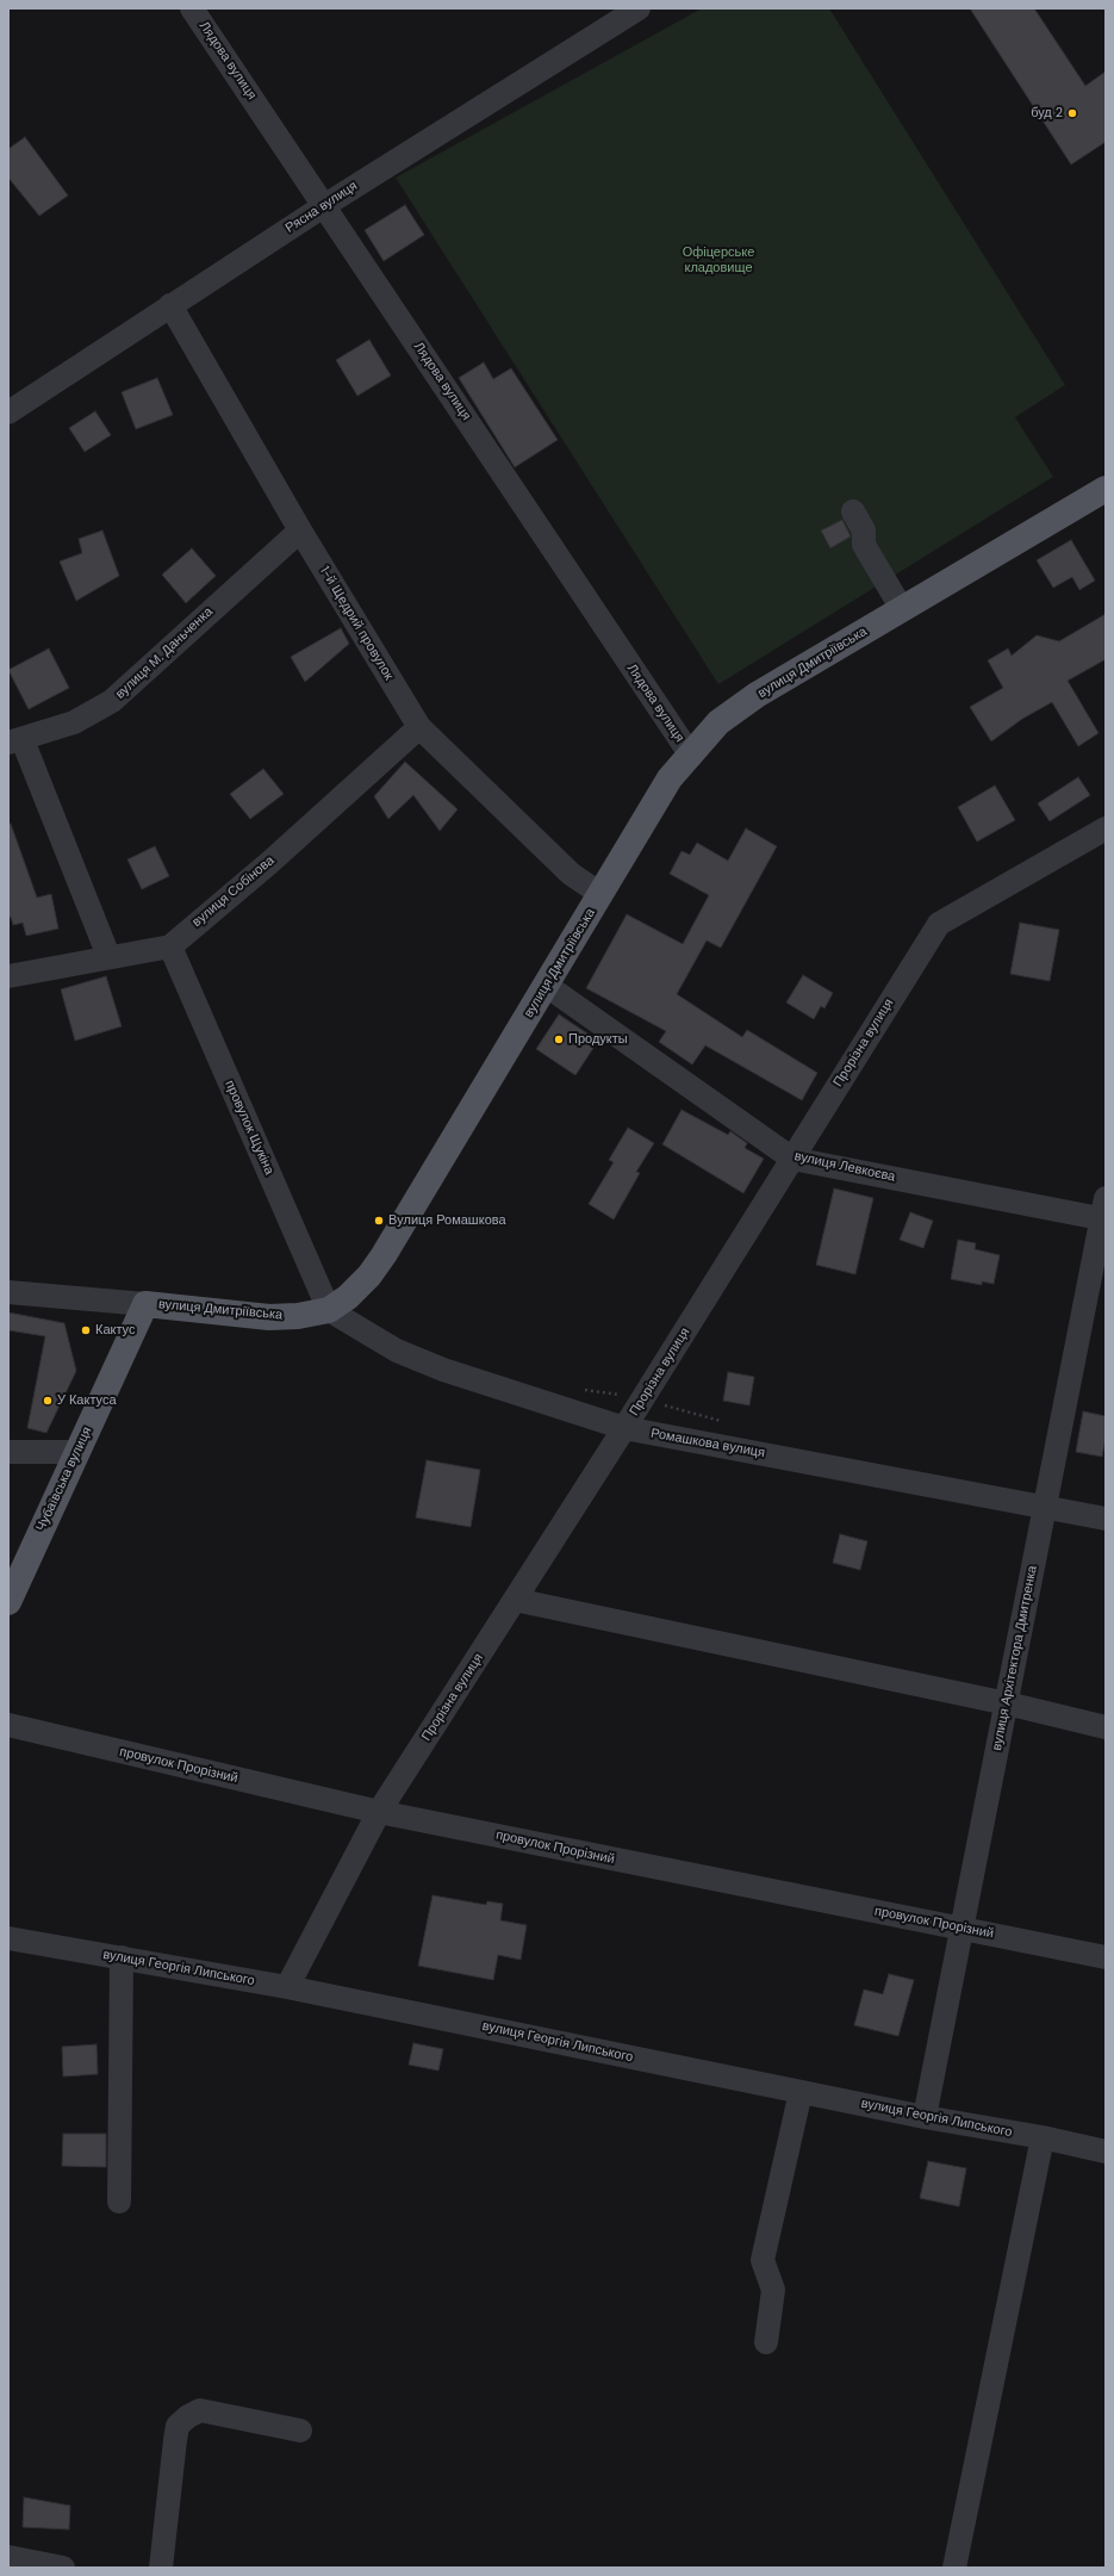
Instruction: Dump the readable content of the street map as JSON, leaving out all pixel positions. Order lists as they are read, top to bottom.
{
  "streets": {
    "main road": ["вулиця Дмитріївська", "Чубаївська вулиця"],
    "street": [
      "Лядова вулиця",
      "Рясна вулиця",
      "1-й Щедрий провулок",
      "вулиця М. Даньченка",
      "вулиця Собінова",
      "Прорізна вулиця",
      "провулок Щукіна",
      "вулиця Левкоєва",
      "Ромашкова вулиця",
      "вулиця Архітектора Дмитренка",
      "провулок Прорізний",
      "вулиця Георгія Липського"
    ]
  },
  "crossings": [
    ["Лядова вулиця", "Рясна вулиця"],
    ["Лядова вулиця", "вулиця Дмитріївська"],
    ["Рясна вулиця", "1-й Щедрий провулок"],
    ["1-й Щедрий провулок", "вулиця М. Даньченка"],
    ["1-й Щедрий провулок", "вулиця Дмитріївська"],
    ["1-й Щедрий провулок", "вулиця Собінова"],
    ["вулиця Дмитріївська", "провулок Щукіна"],
    ["вулиця Дмитріївська", "вулиця Левкоєва"],
    ["вулиця Дмитріївська", "Ромашкова вулиця"],
    ["вулиця Дмитріївська", "Чубаївська вулиця"],
    ["вулиця Собінова", "провулок Щукіна"],
    ["Прорізна вулиця", "вулиця Левкоєва"],
    ["Прорізна вулиця", "Ромашкова вулиця"],
    ["Прорізна вулиця", "провулок Прорізний"],
    ["Прорізна вулиця", "вулиця Георгія Липського"],
    ["провулок Щукіна", "Ромашкова вулиця"],
    ["вулиця Левкоєва", "вулиця Архітектора Дмитренка"],
    ["Ромашкова вулиця", "вулиця Архітектора Дмитренка"],
    ["вулиця Архітектора Дмитренка", "провулок Прорізний"],
    ["вулиця Архітектора Дмитренка", "вулиця Георгія Липського"]
  ],
  "parks": ["Офіцерське кладовище"],
  "places": [
    "буд 2",
    "Продукты",
    "Вулиця Ромашкова",
    "Кактус",
    "У Кактуса"
  ]
}
